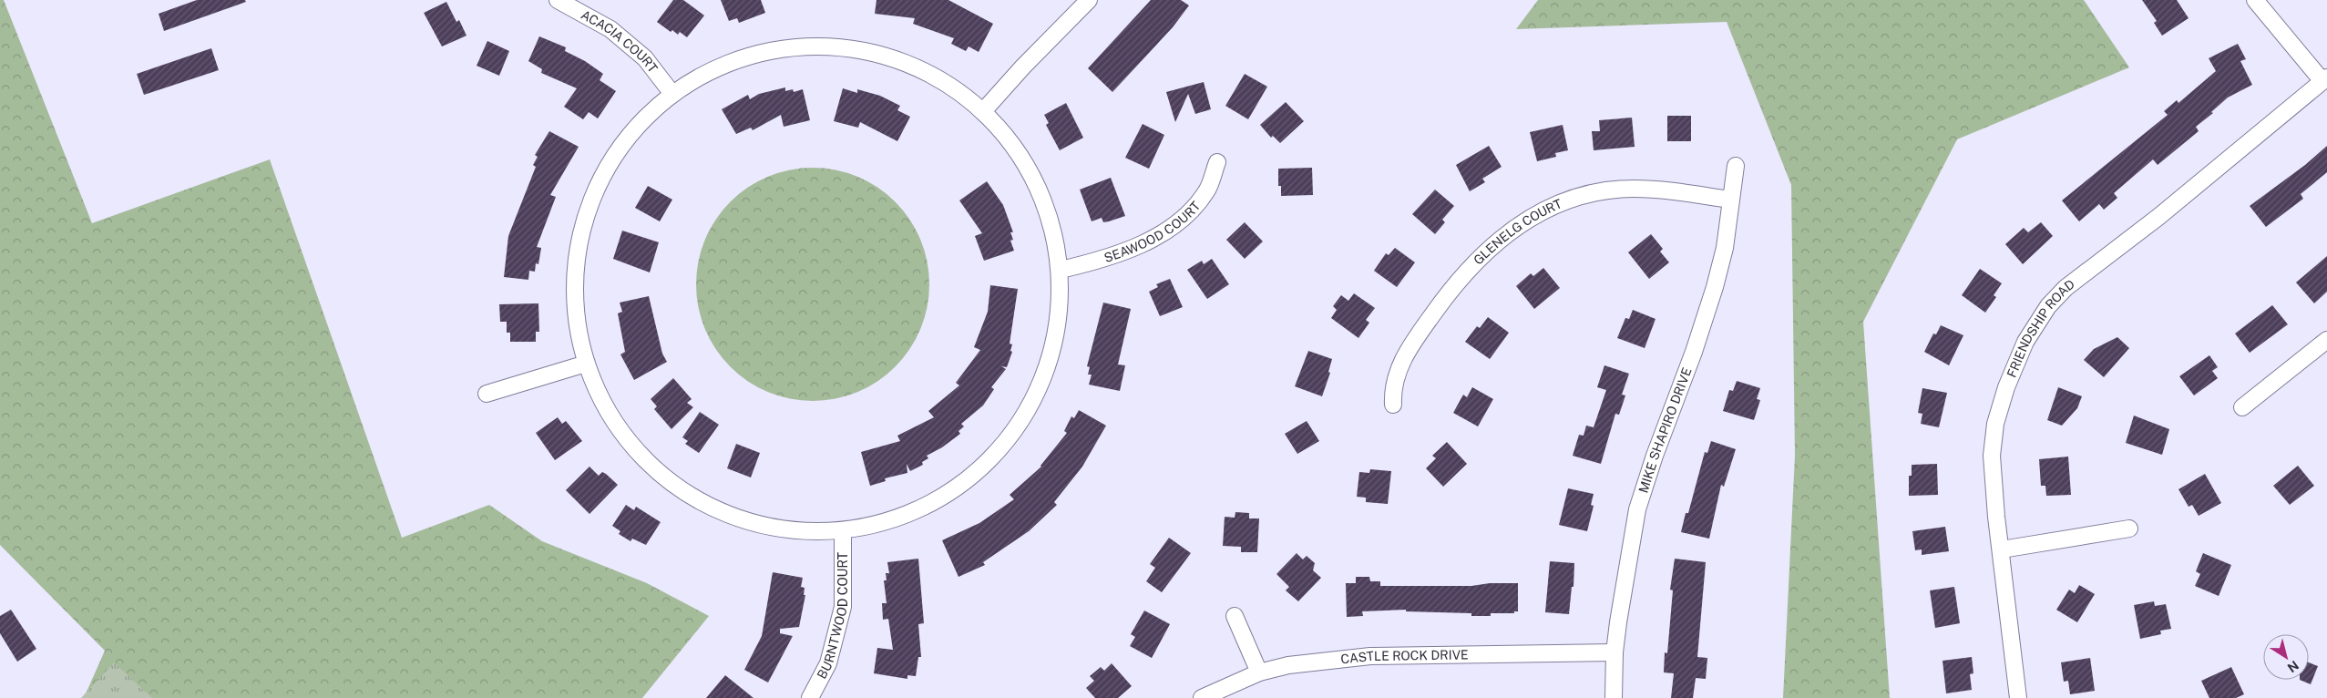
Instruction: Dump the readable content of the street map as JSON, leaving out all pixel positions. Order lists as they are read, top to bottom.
{
  "streets": {
    "street": [
      "ACACIA COURT",
      "SEAWOOD COURT",
      "GLENELG COURT",
      "FRIENDSHIP ROAD",
      "MIKE SHAPIRO DRIVE",
      "BURNTWOOD COURT",
      "CASTLE ROCK DRIVE"
    ]
  },
  "crossings": [
    ["GLENELG COURT", "MIKE SHAPIRO DRIVE"],
    ["MIKE SHAPIRO DRIVE", "CASTLE ROCK DRIVE"]
  ],
  "north": "bottom right"
}
